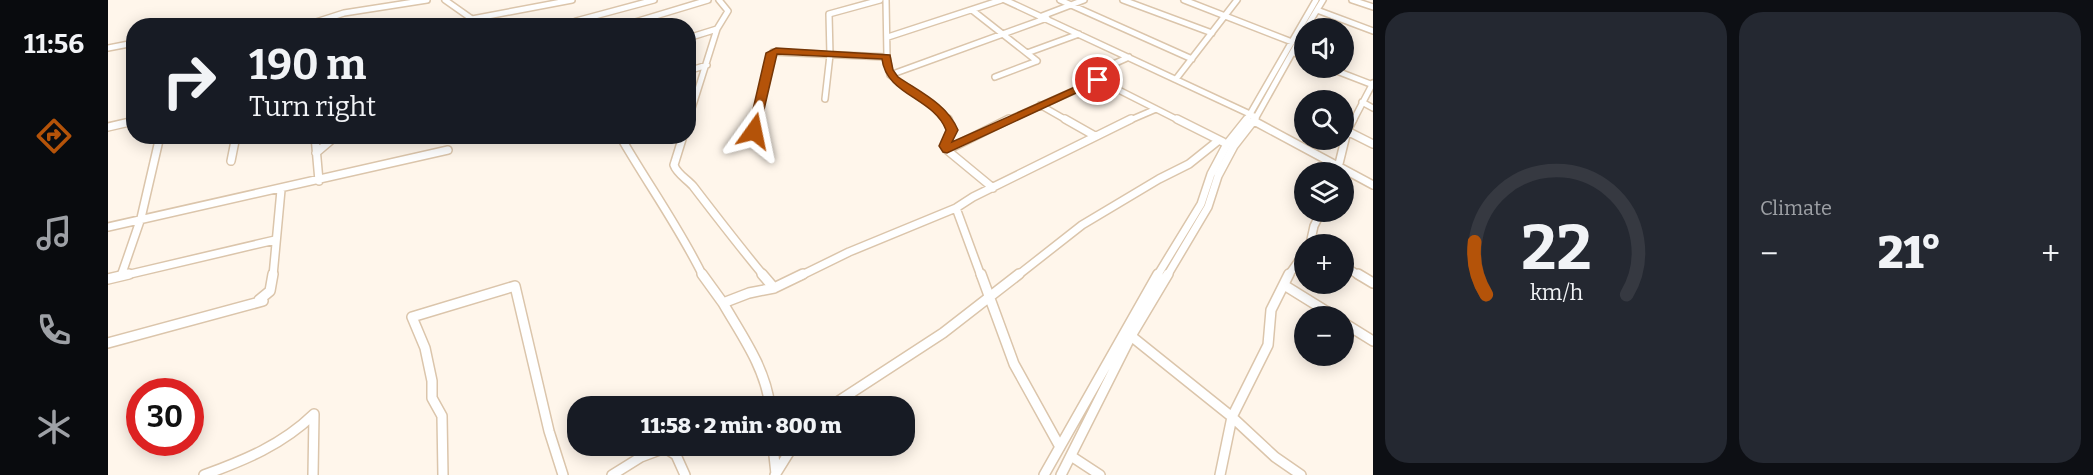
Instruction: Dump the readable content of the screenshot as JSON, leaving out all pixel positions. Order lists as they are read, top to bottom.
{
  "page": {
    "tabs": "11:56",
    "tile": "Climate",
    "map_buttons": ["+", "−"],
    "turn": ["190 m", "Turn right"],
    "heat": ["−", "21°", "+"],
    "limit": "30",
    "trip": "11:58 · 2 min · 800 m",
    "gauge": ["22", "km/h"]
  }
}
